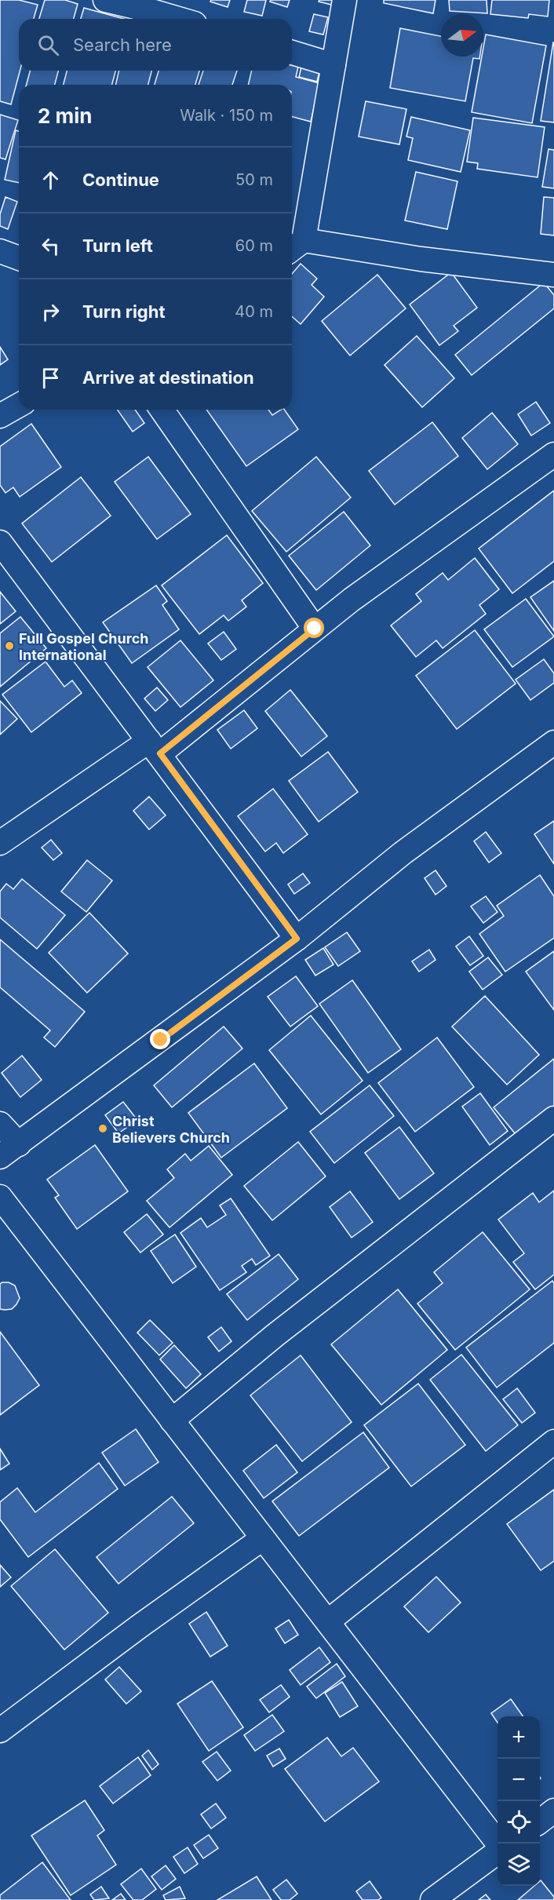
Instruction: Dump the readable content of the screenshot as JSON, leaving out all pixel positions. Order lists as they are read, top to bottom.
{
  "places": ["Full Gospel Church International", "Christ Believers Church"],
  "north": "right",
  "page": {
    "search": "Search here",
    "heading": ["2 min", "Walk · 150 m"],
    "list": [
      ["Continue", "50 m"],
      ["Turn left", "60 m"],
      ["Turn right", "40 m"],
      "Arrive at destination"
    ],
    "map_buttons": ["+", "−"]
  }
}
